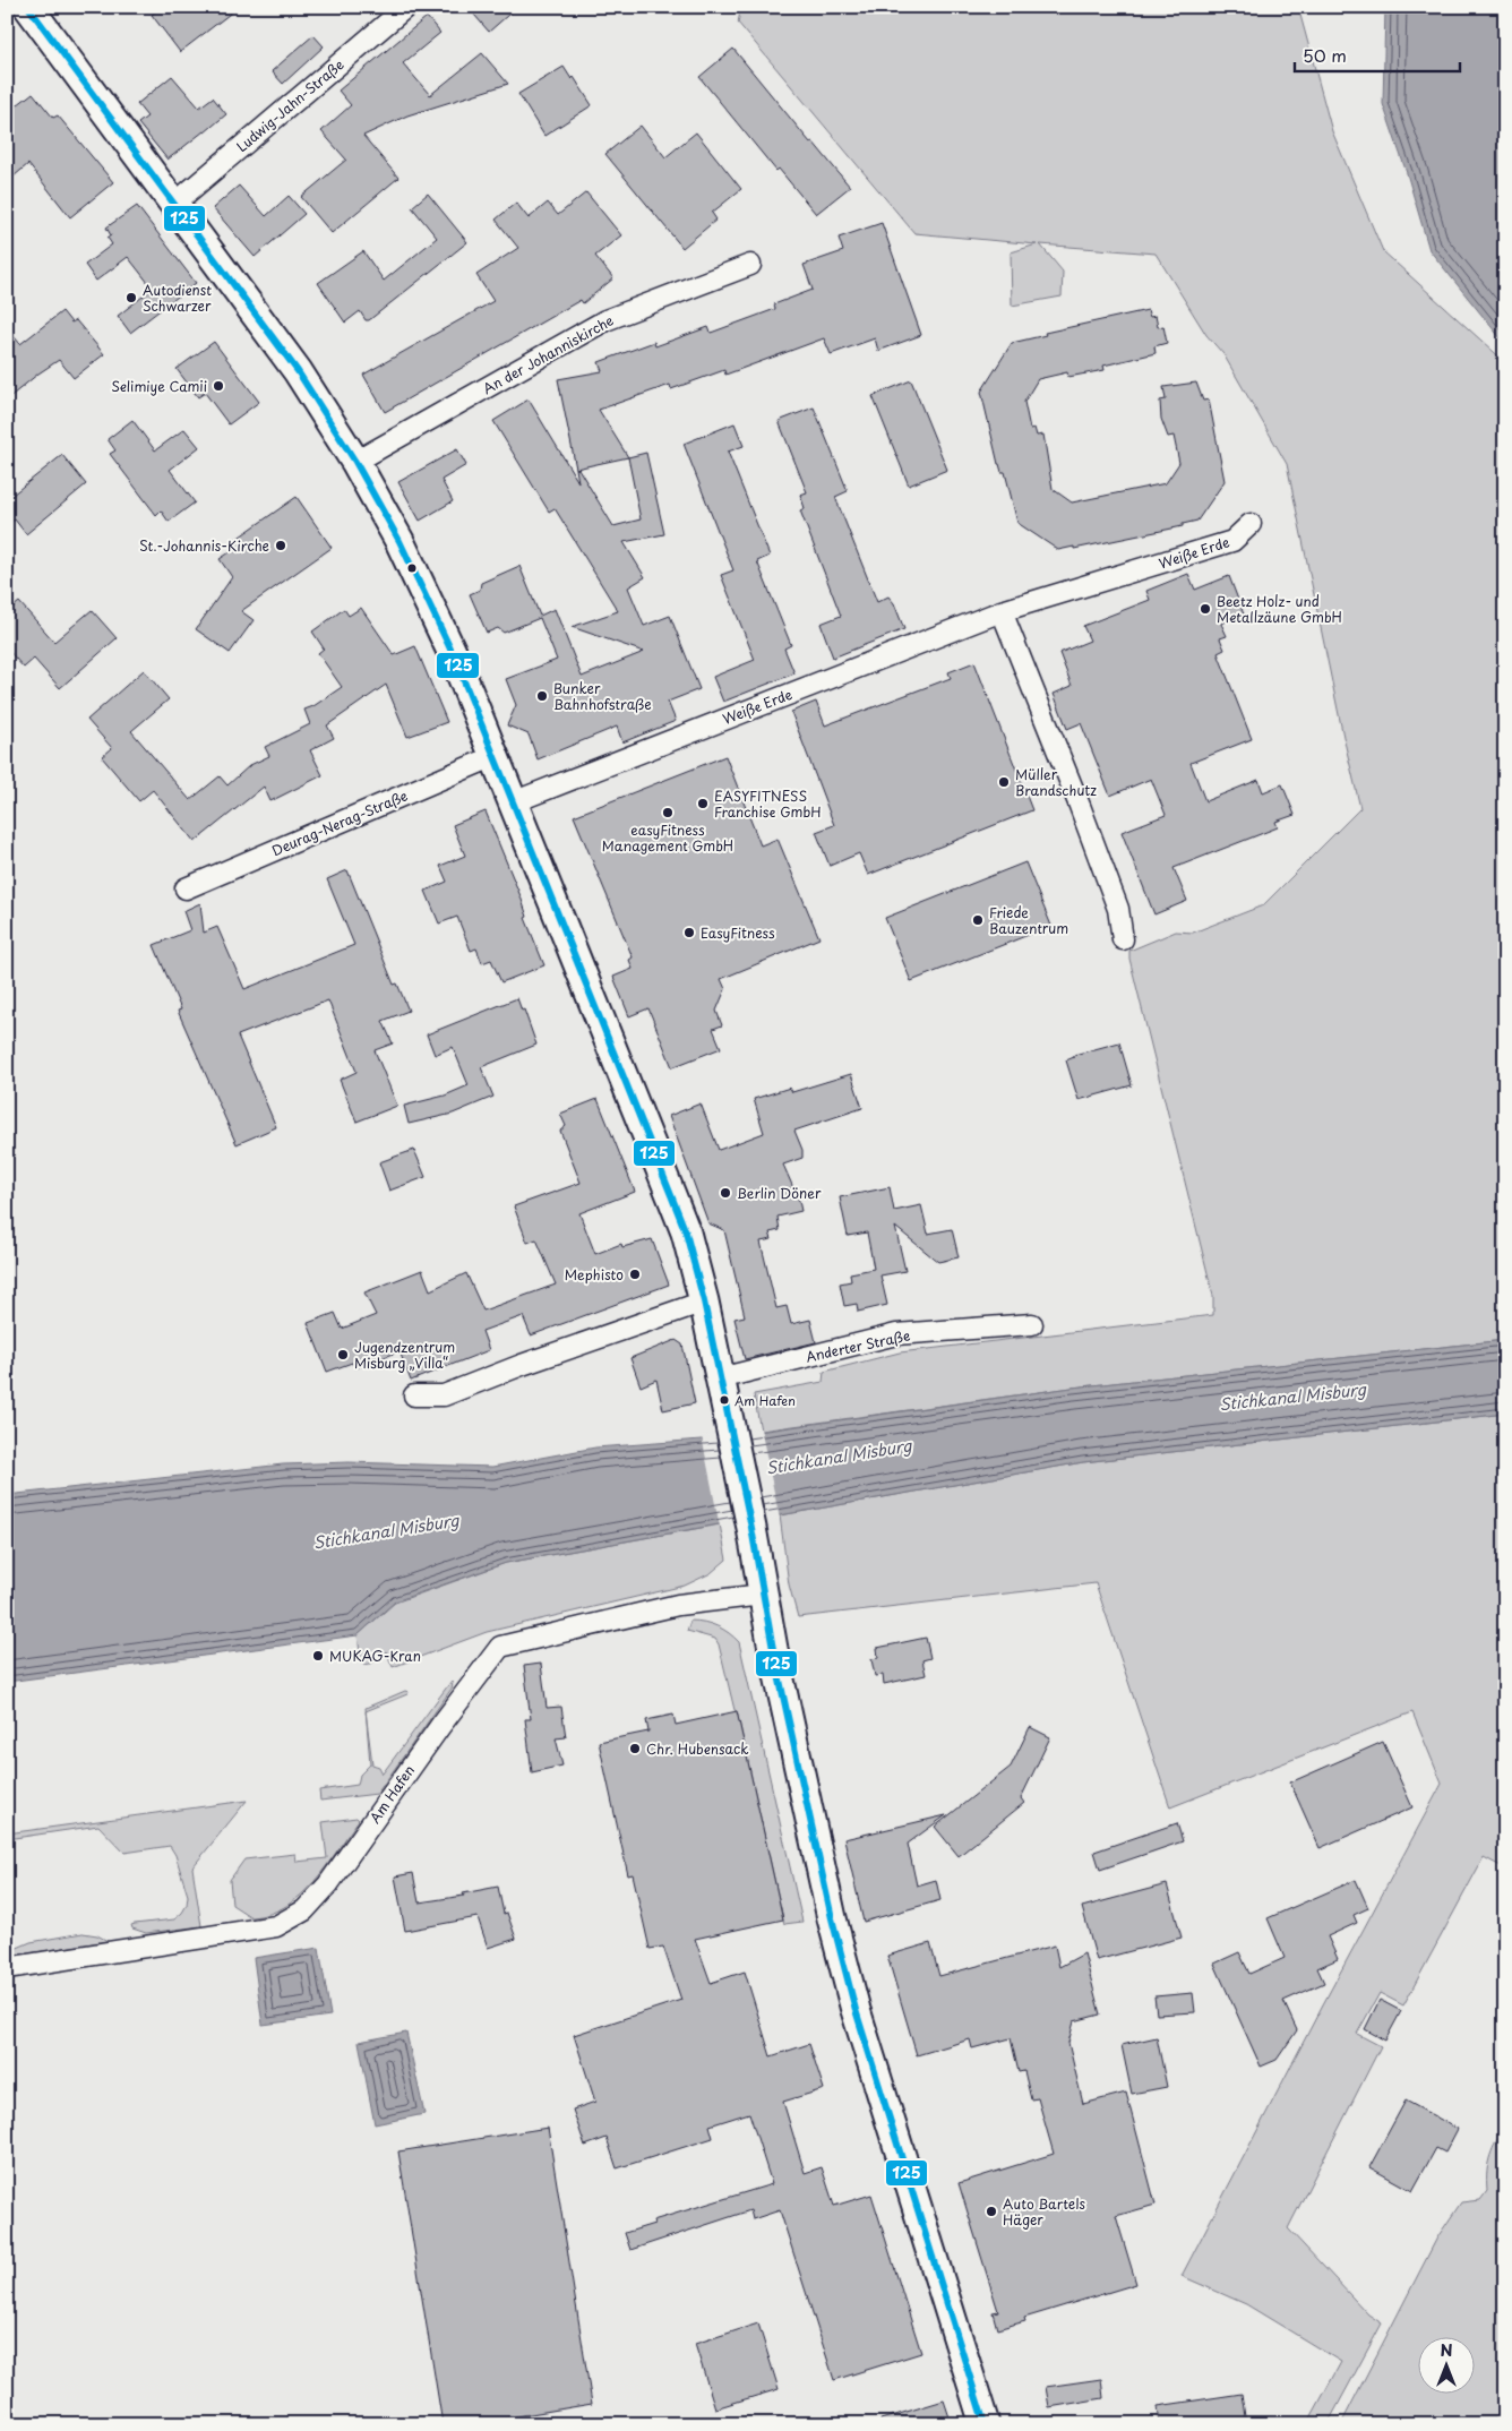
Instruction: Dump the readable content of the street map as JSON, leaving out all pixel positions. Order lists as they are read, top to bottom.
{
  "streets": {
    "street": [
      "Ludwig-Jahn-Straße",
      "An der Johanniskirche",
      "Weiße Erde",
      "Deurag-Nerag-Straße",
      "Anderter Straße",
      "Am Hafen"
    ]
  },
  "water": ["Stichkanal Misburg"],
  "places": [
    "Autodienst Schwarzer",
    "Selimiye Camii",
    "St.-Johannis-Kirche",
    "Beetz Holz- und Metallzäune GmbH",
    "Bunker Bahnhofstraße",
    "Müller Brandschutz",
    "EASYFITNESS Franchise GmbH",
    "easyFitness Management GmbH",
    "Friede Bauzentrum",
    "EasyFitness",
    "Berlin Döner",
    "Mephisto",
    "Jugendzentrum Misburg „Villa“",
    "Am Hafen",
    "MUKAG-Kran",
    "Chr. Hubensack",
    "Auto Bartels Häger"
  ],
  "lines": ["transit line 125"],
  "scale_bar": "50 m",
  "north": "top"
}
